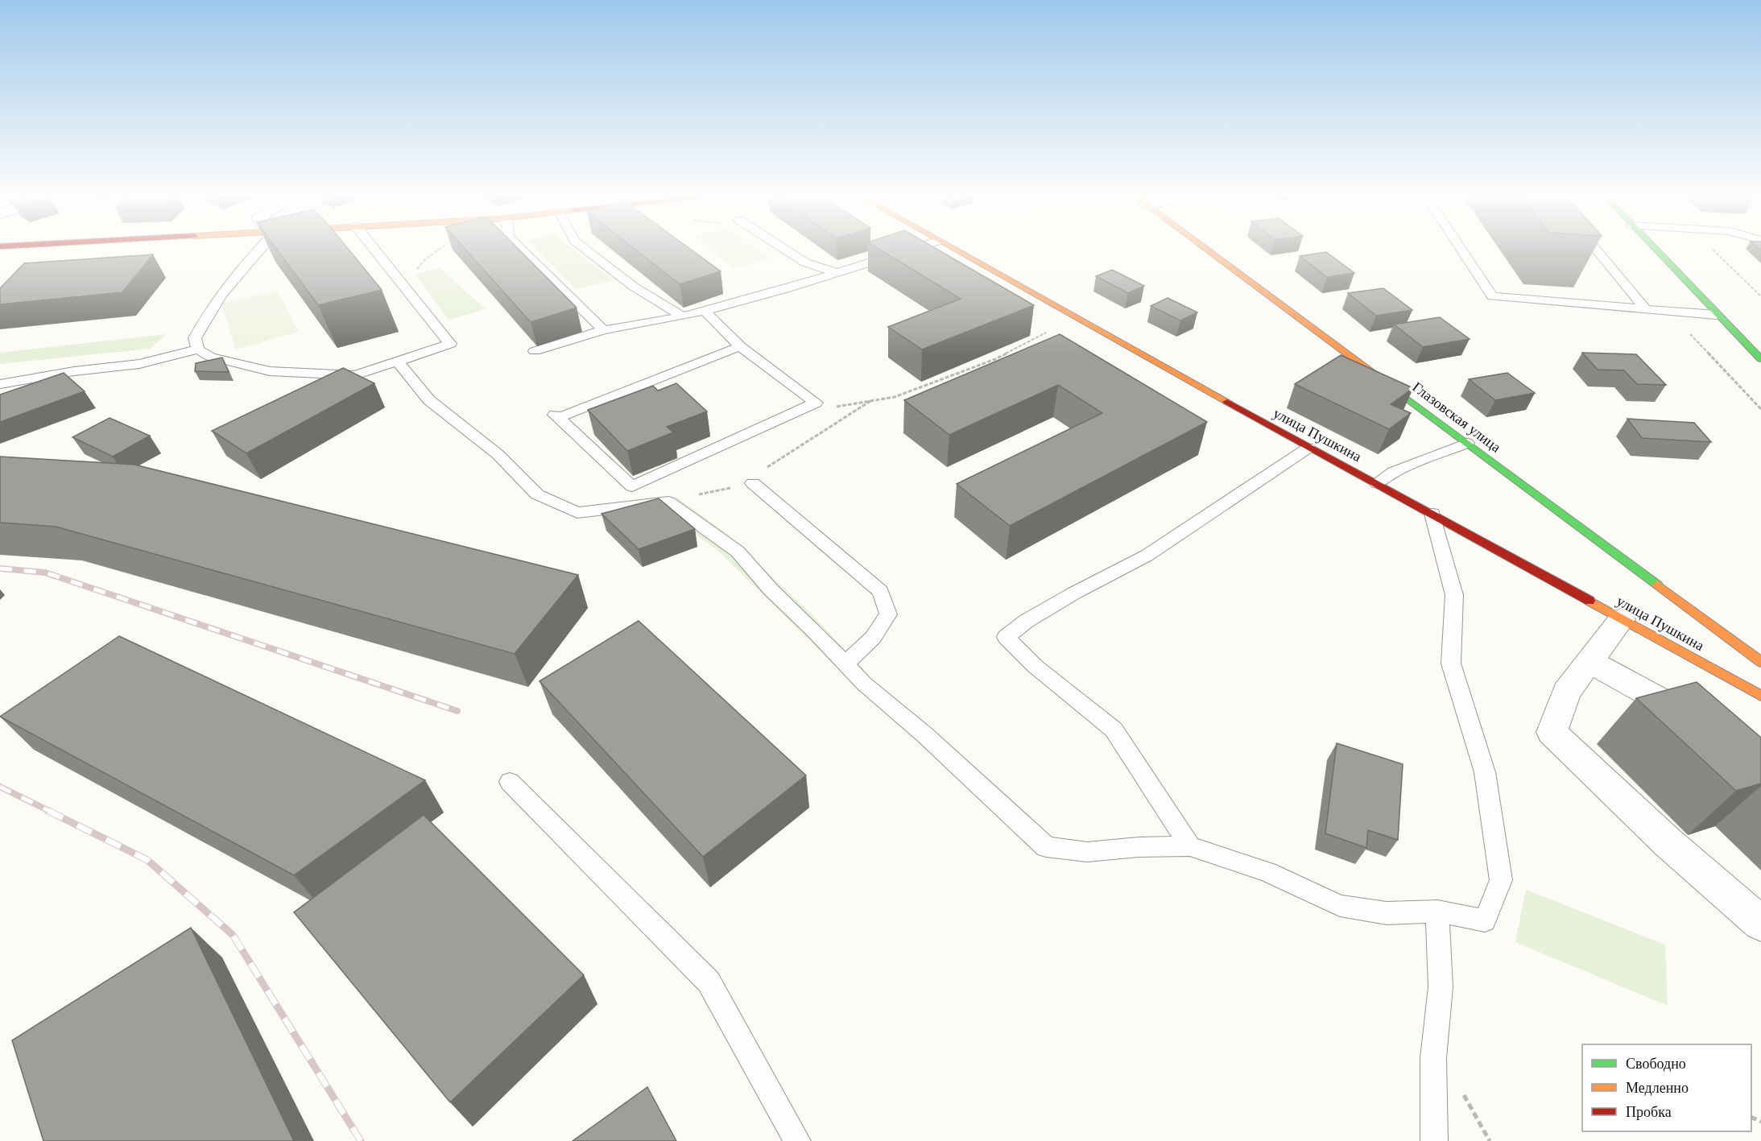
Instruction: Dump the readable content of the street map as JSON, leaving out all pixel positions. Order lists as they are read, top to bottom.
{
  "streets": {
    "street": ["Глазовская улица", "улица Пушкина"]
  },
  "legend": ["Свободно", "Медленно", "Пробка"]
}
